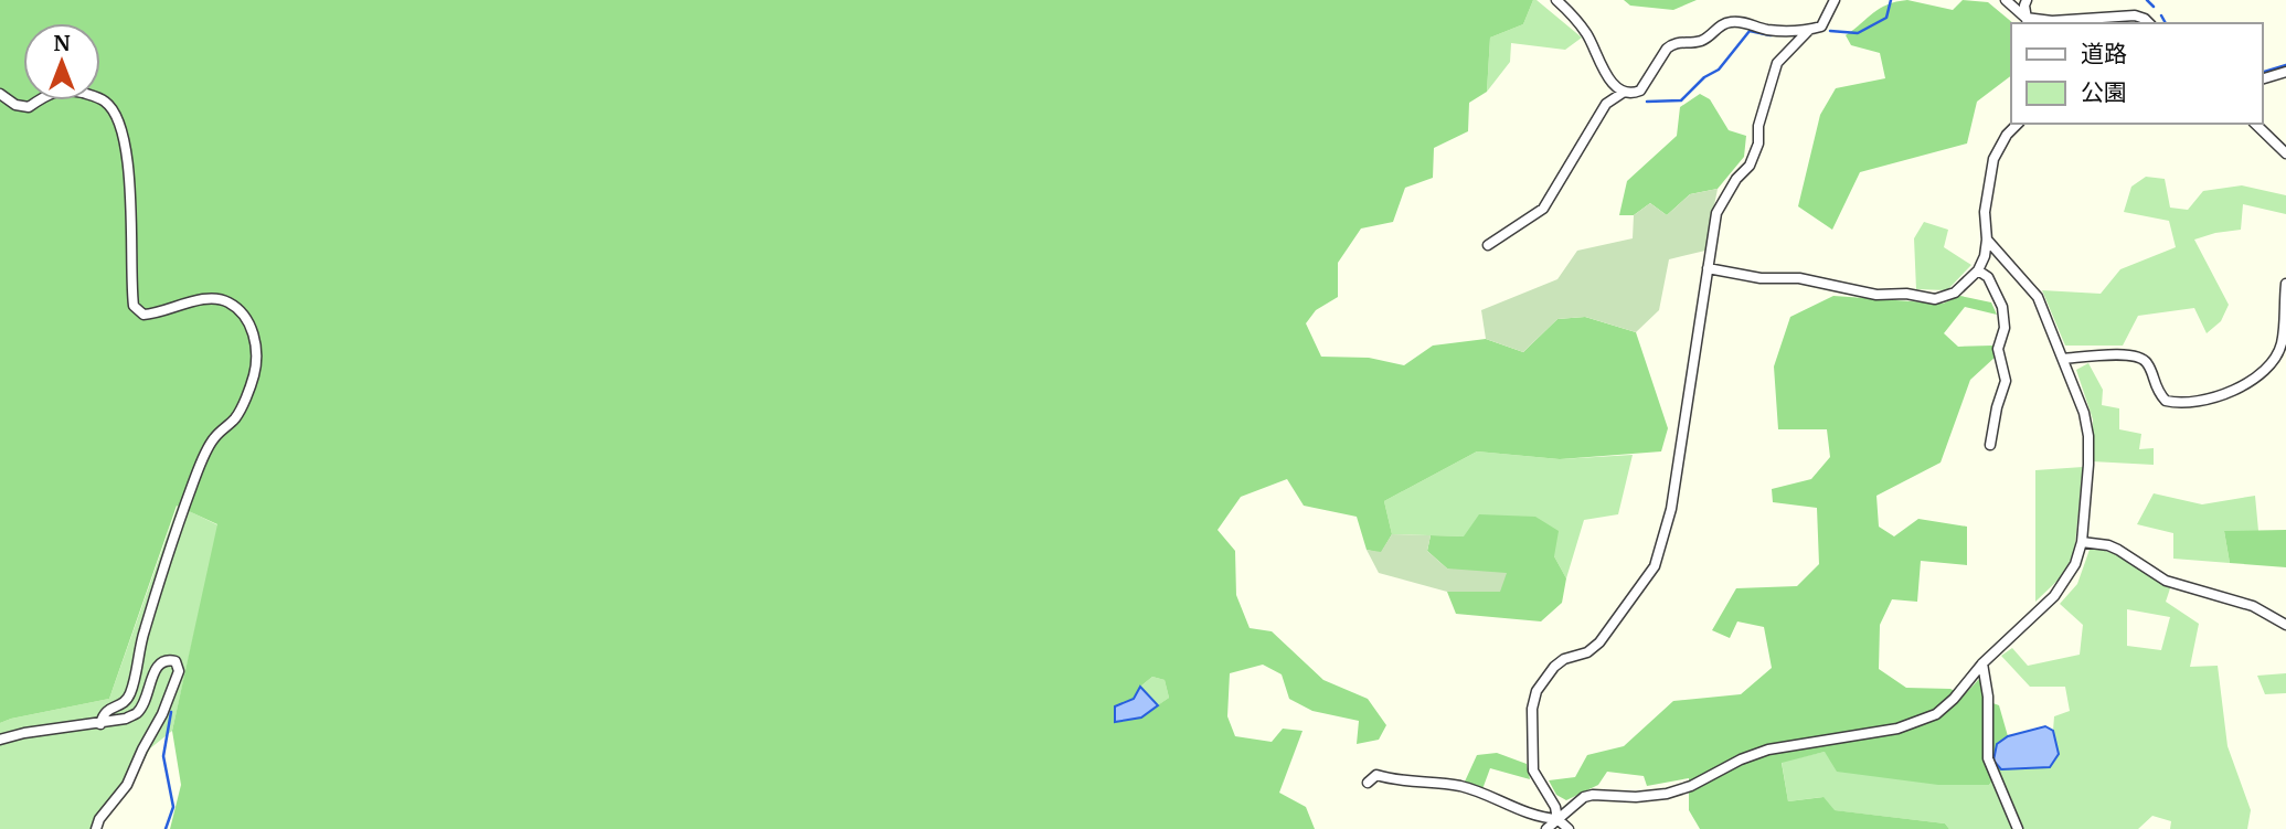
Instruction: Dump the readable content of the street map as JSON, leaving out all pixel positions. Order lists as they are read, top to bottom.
{
  "legend": ["道路", "公園"],
  "north": "top"
}
